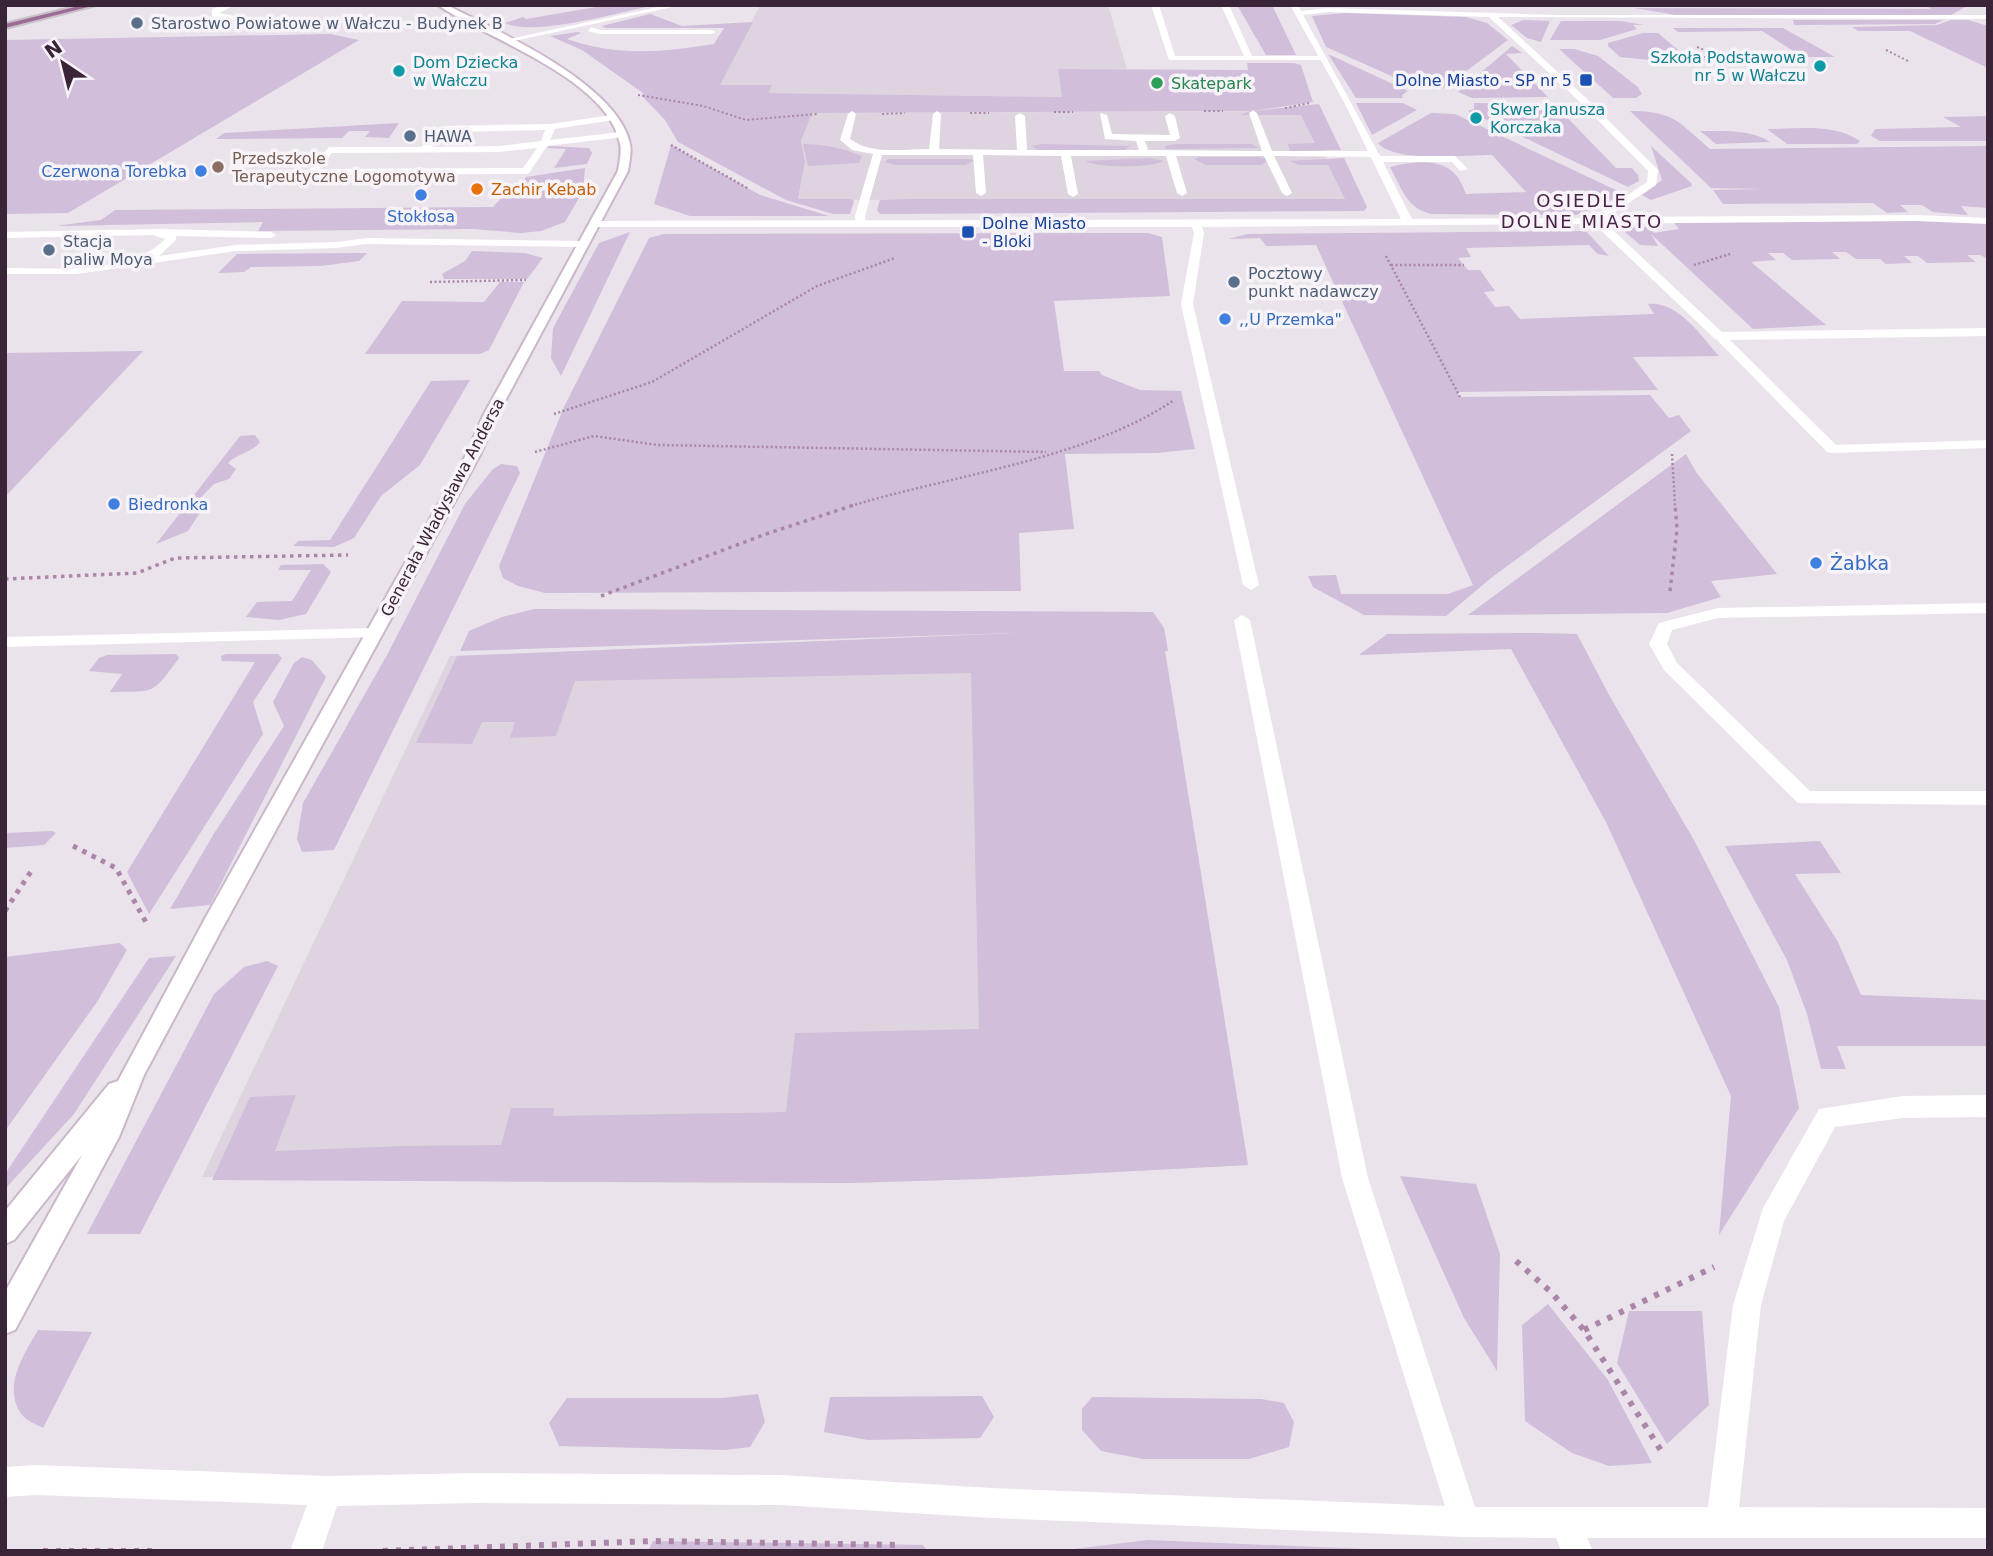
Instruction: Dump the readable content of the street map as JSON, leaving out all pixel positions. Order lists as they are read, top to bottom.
{
  "streets": {
    "street": ["Generała Władysława Andersa"]
  },
  "districts": ["OSIEDLE DOLNE MIASTO"],
  "places": {
    "other": [
      "Starostwo Powiatowe w Wałczu - Budynek B",
      "Szkoła Podstawowa nr 5 w Wałczu",
      "Dom Dziecka w Wałczu",
      "Skatepark",
      "Skwer Janusza Korczaka",
      "HAWA",
      "Przedszkole Terapeutyczne Logomotywa",
      "Czerwona Torebka",
      "Zachir Kebab",
      "Stokłosa",
      "Stacja paliw Moya",
      "Pocztowy punkt nadawczy",
      ",,U Przemka\"",
      "Biedronka",
      "Żabka"
    ],
    "transit": ["Dolne Miasto - SP nr 5", "Dolne Miasto - Bloki"]
  },
  "north": "top left"
}
